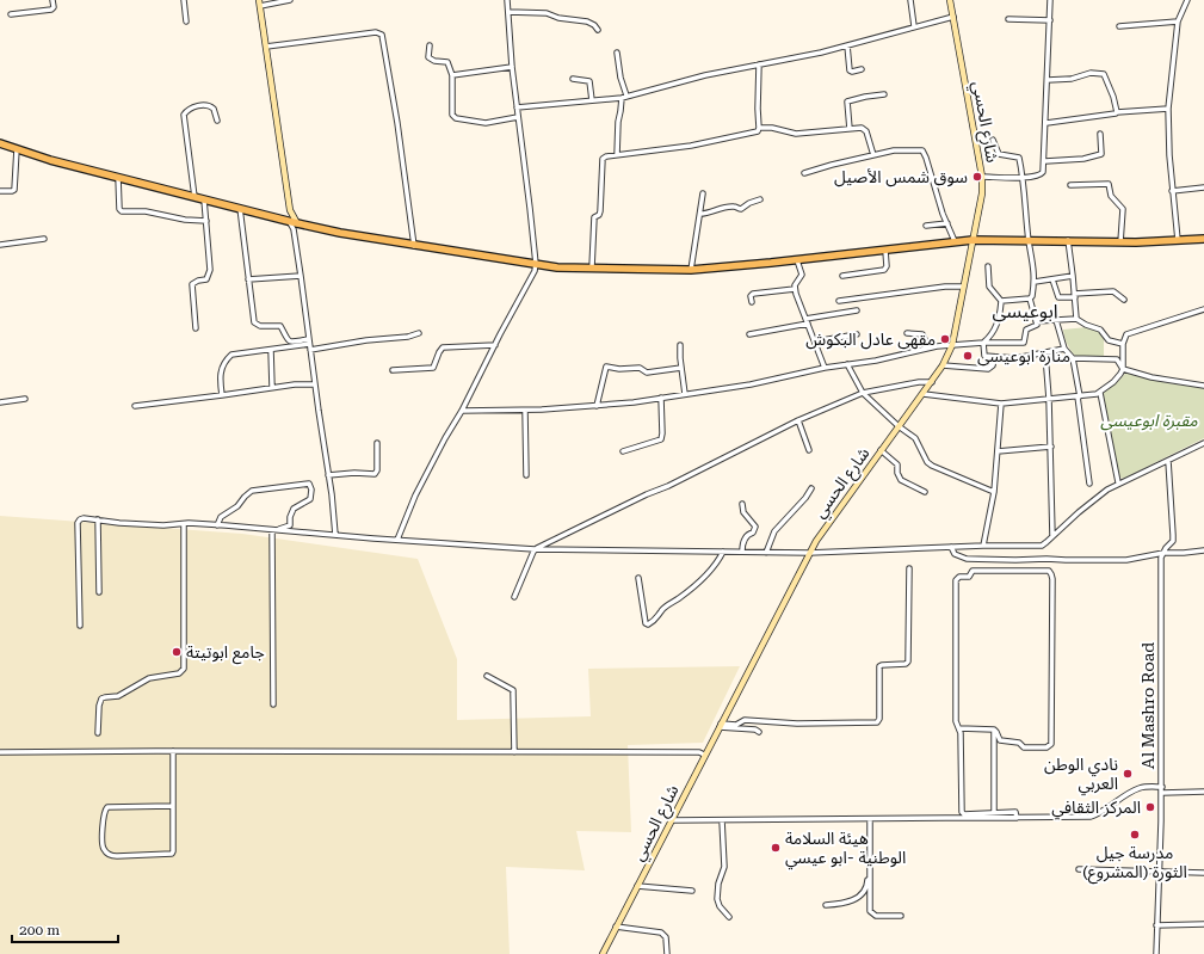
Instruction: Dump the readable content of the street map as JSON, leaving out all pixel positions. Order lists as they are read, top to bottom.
{
  "streets": {
    "street": ["شارع الحسي", "Al Mashro Road"]
  },
  "districts": ["ابوعيسى"],
  "parks": ["مقبرة ابوعيسى"],
  "places": [
    "سوق شمس الأصيل",
    "مقهى عادل البكوش",
    "منارة ابوعيسى",
    "جامع ابوتيتة",
    "نادي الوطن العربي",
    "المركز الثقافي",
    "مدرسة جيل الثورة (المشروع)",
    "هيئة السلامة الوطنية -ابو عيسي"
  ],
  "scale_bar": "200 m"
}
